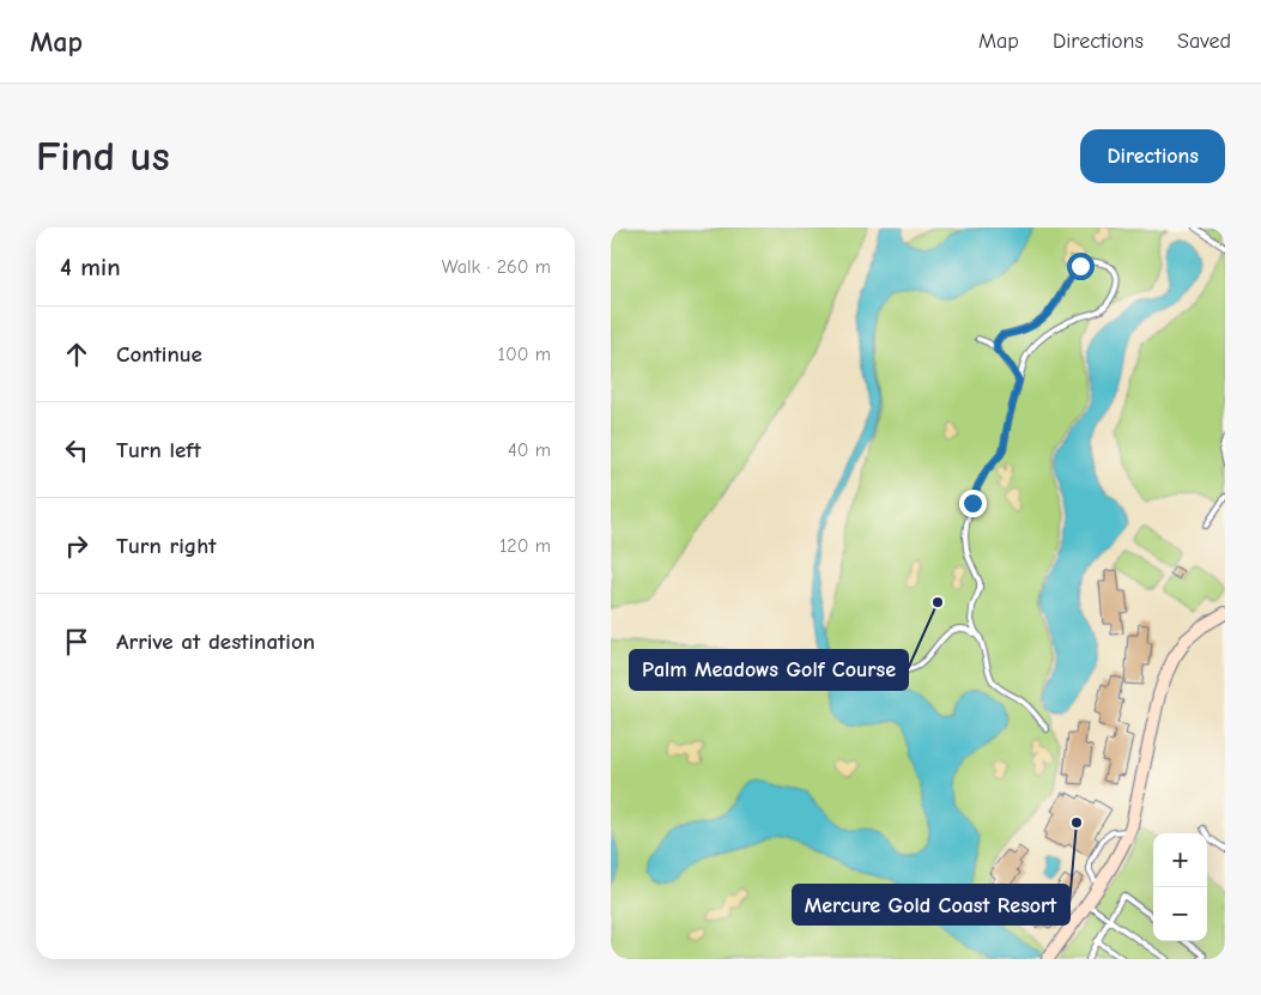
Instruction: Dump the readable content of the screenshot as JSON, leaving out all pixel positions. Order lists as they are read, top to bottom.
{
  "places": ["Palm Meadows Golf Course", "Mercure Gold Coast Resort"],
  "page": {
    "header": "Map",
    "nav": ["Map", "Directions", "Saved"],
    "buttons": "Directions",
    "title": "Find us",
    "heading": ["4 min", "Walk · 260 m"],
    "list": [
      ["Continue", "100 m"],
      ["Turn left", "40 m"],
      ["Turn right", "120 m"],
      "Arrive at destination"
    ],
    "map_buttons": ["+", "−"]
  }
}
